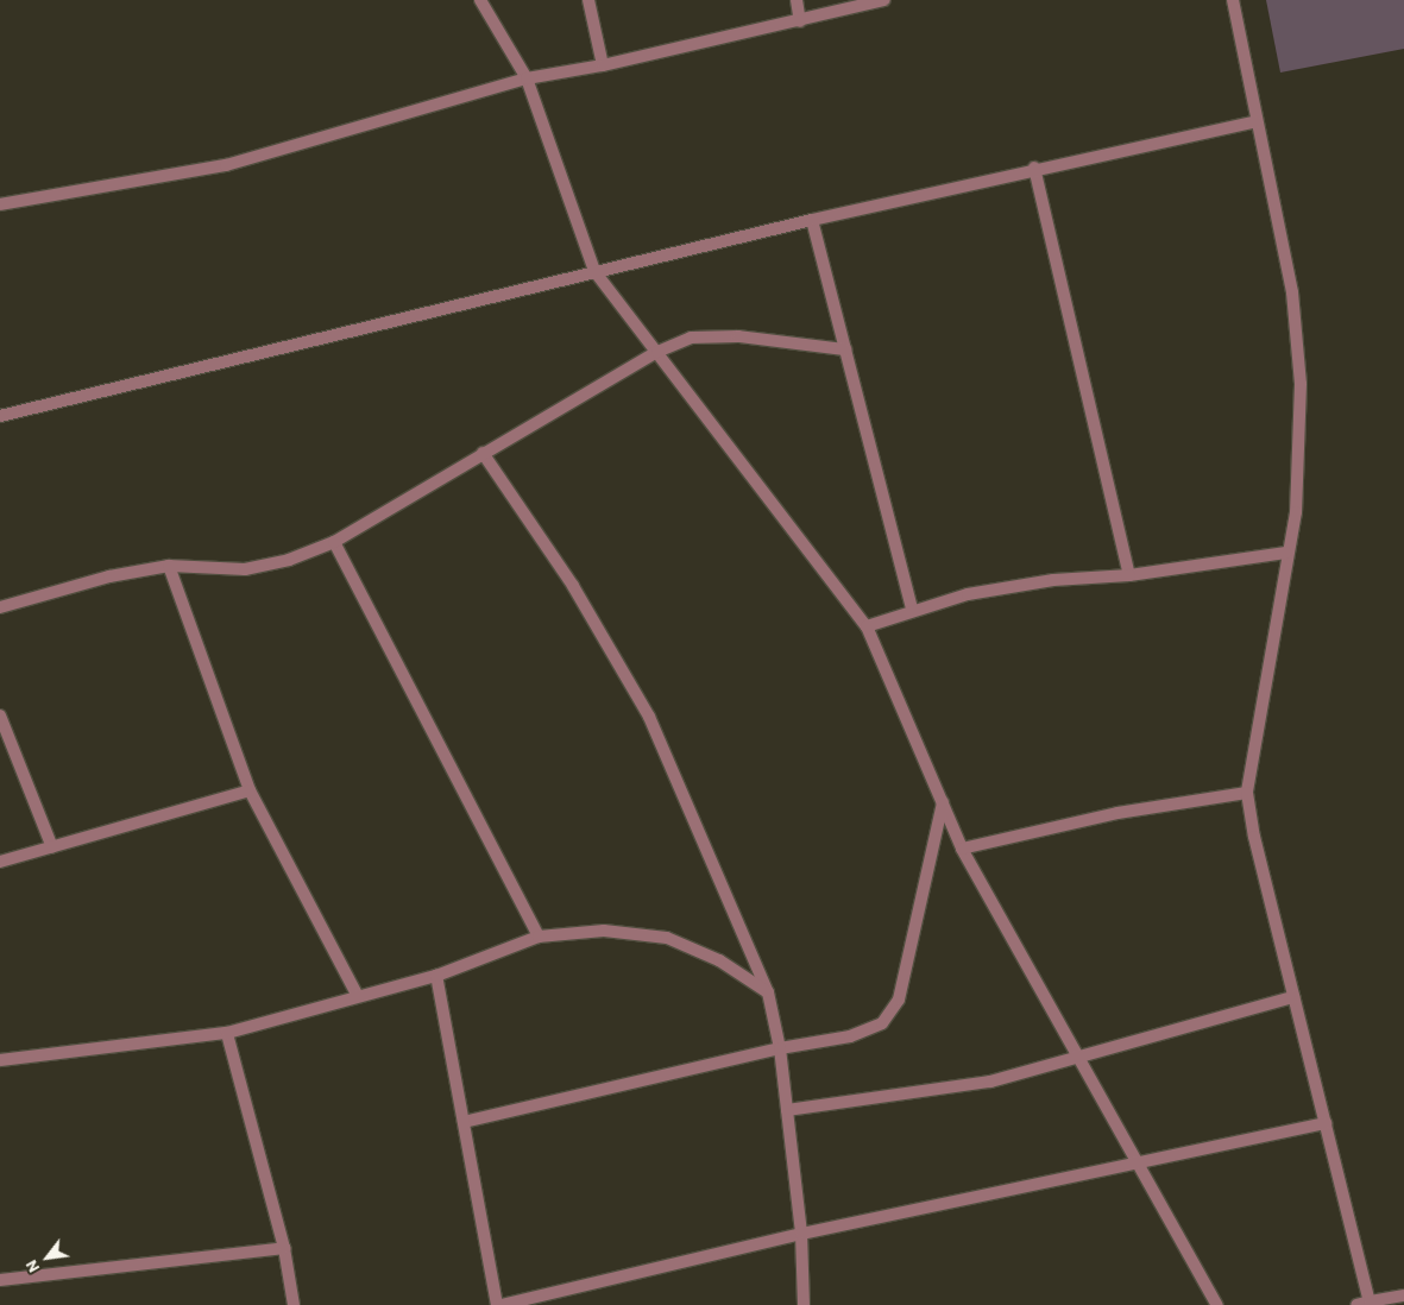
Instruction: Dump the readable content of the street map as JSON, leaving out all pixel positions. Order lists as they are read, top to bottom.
{
  "north": "bottom left"
}
